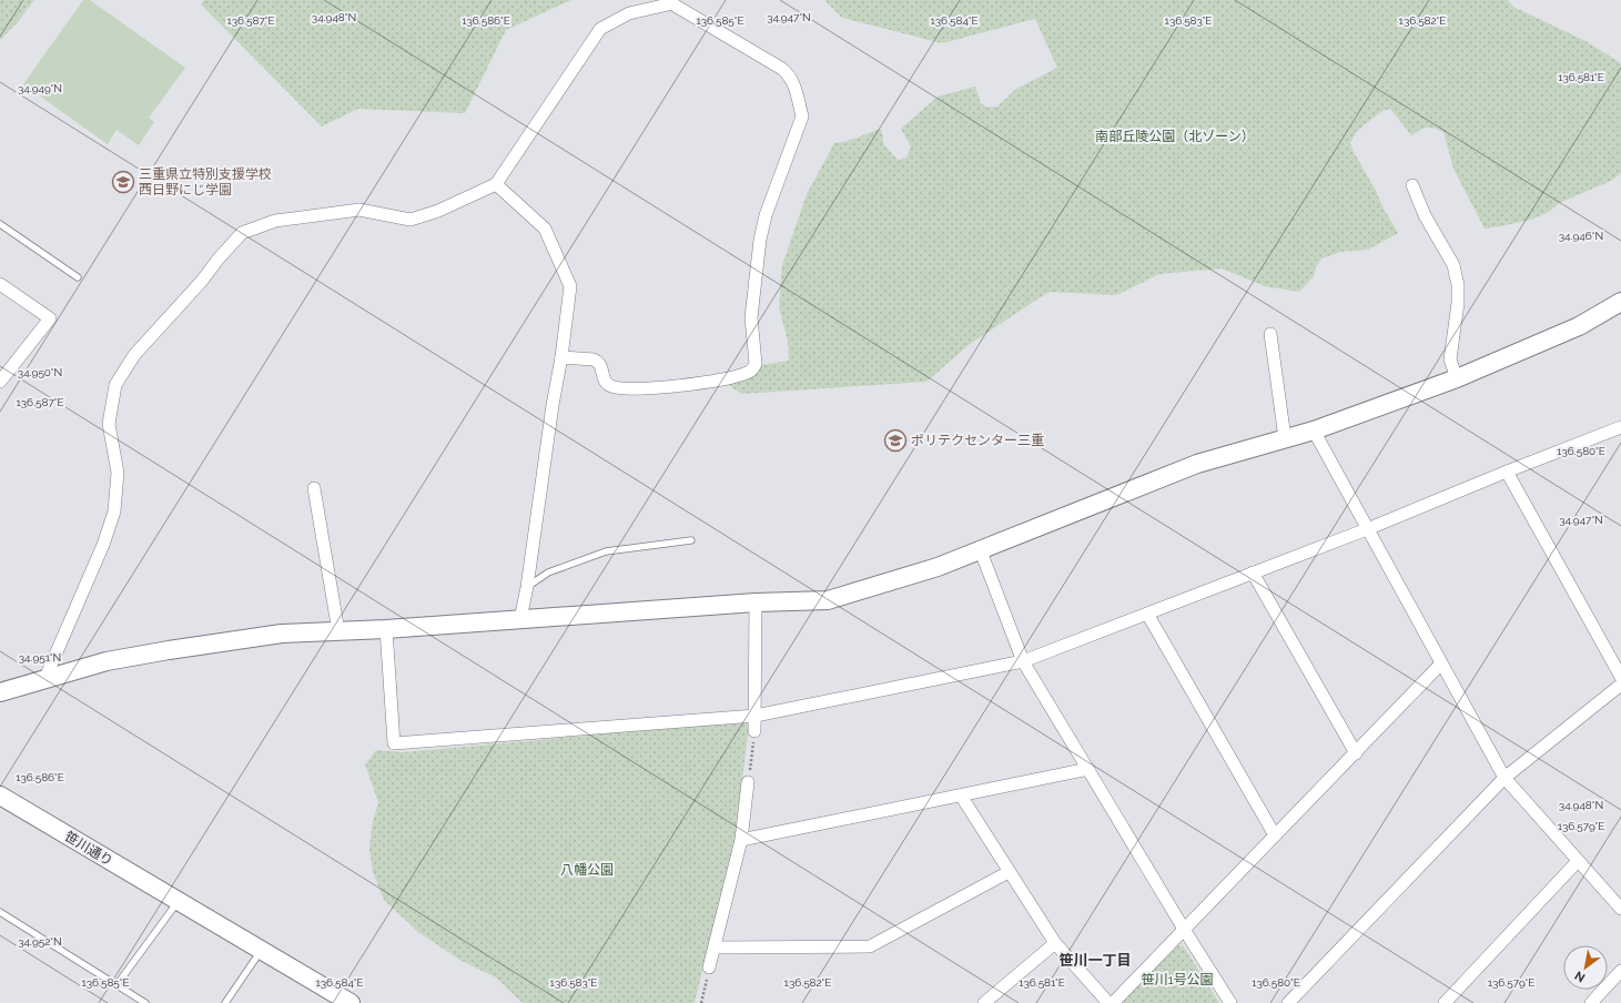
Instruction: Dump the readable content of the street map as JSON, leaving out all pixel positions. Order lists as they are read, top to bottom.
{
  "streets": {
    "street": ["笹川通り"]
  },
  "districts": ["笹川一丁目"],
  "parks": ["南部丘陵公園（北ゾーン）", "八幡公園", "笹川1号公園"],
  "places": {
    "school or university": ["三重県立特別支援学校 西日野にじ学園", "ポリテクセンター三重"]
  },
  "north": "bottom left",
  "coordinates": [
    "34.948°N",
    "34.947°N",
    "136.587°E",
    "136.586°E",
    "136.585°E",
    "136.584°E",
    "136.583°E",
    "136.582°E",
    "136.581°E",
    "34.949°N",
    "34.946°N",
    "34.950°N",
    "136.580°E",
    "34.951°N",
    "136.579°E",
    "34.952°N"
  ]
}
